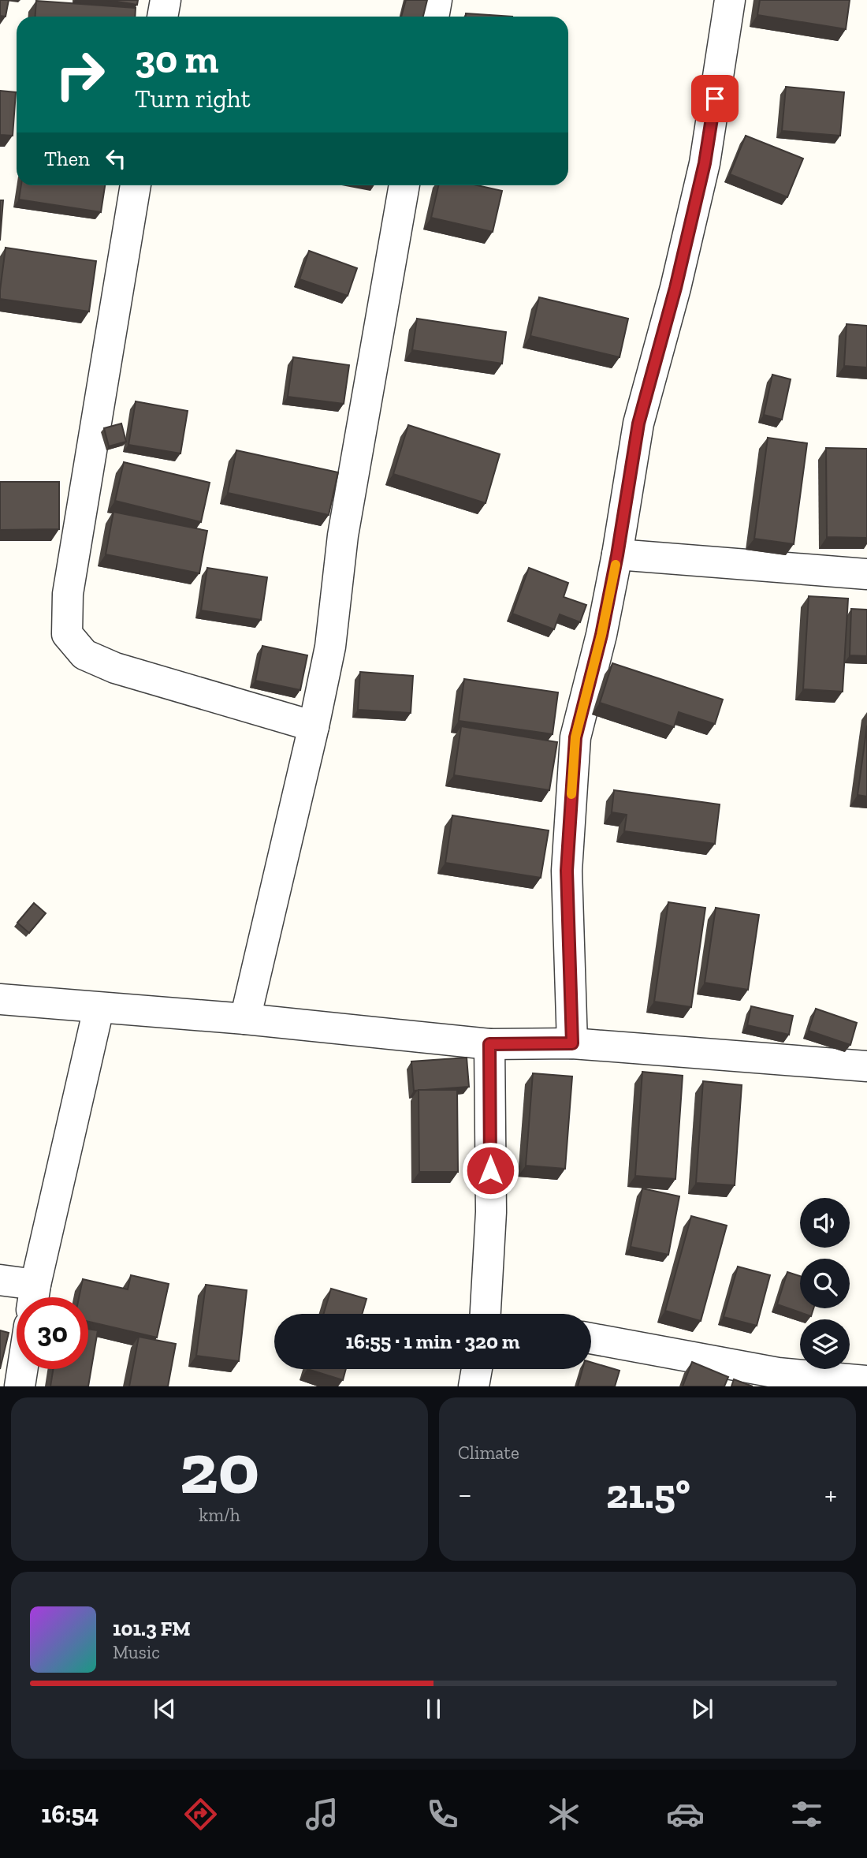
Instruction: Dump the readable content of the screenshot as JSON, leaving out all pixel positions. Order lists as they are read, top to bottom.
{
  "page": {
    "turn": ["30 m", "Turn right"],
    "then": "Then",
    "limit": "30",
    "trip": "16:55 · 1 min · 320 m",
    "tile": [
      ["20", "km/h"],
      "Climate"
    ],
    "heat": ["−", "21.5°", "+"],
    "song": ["101.3 FM", "Music"],
    "tabs": "16:54"
  }
}
